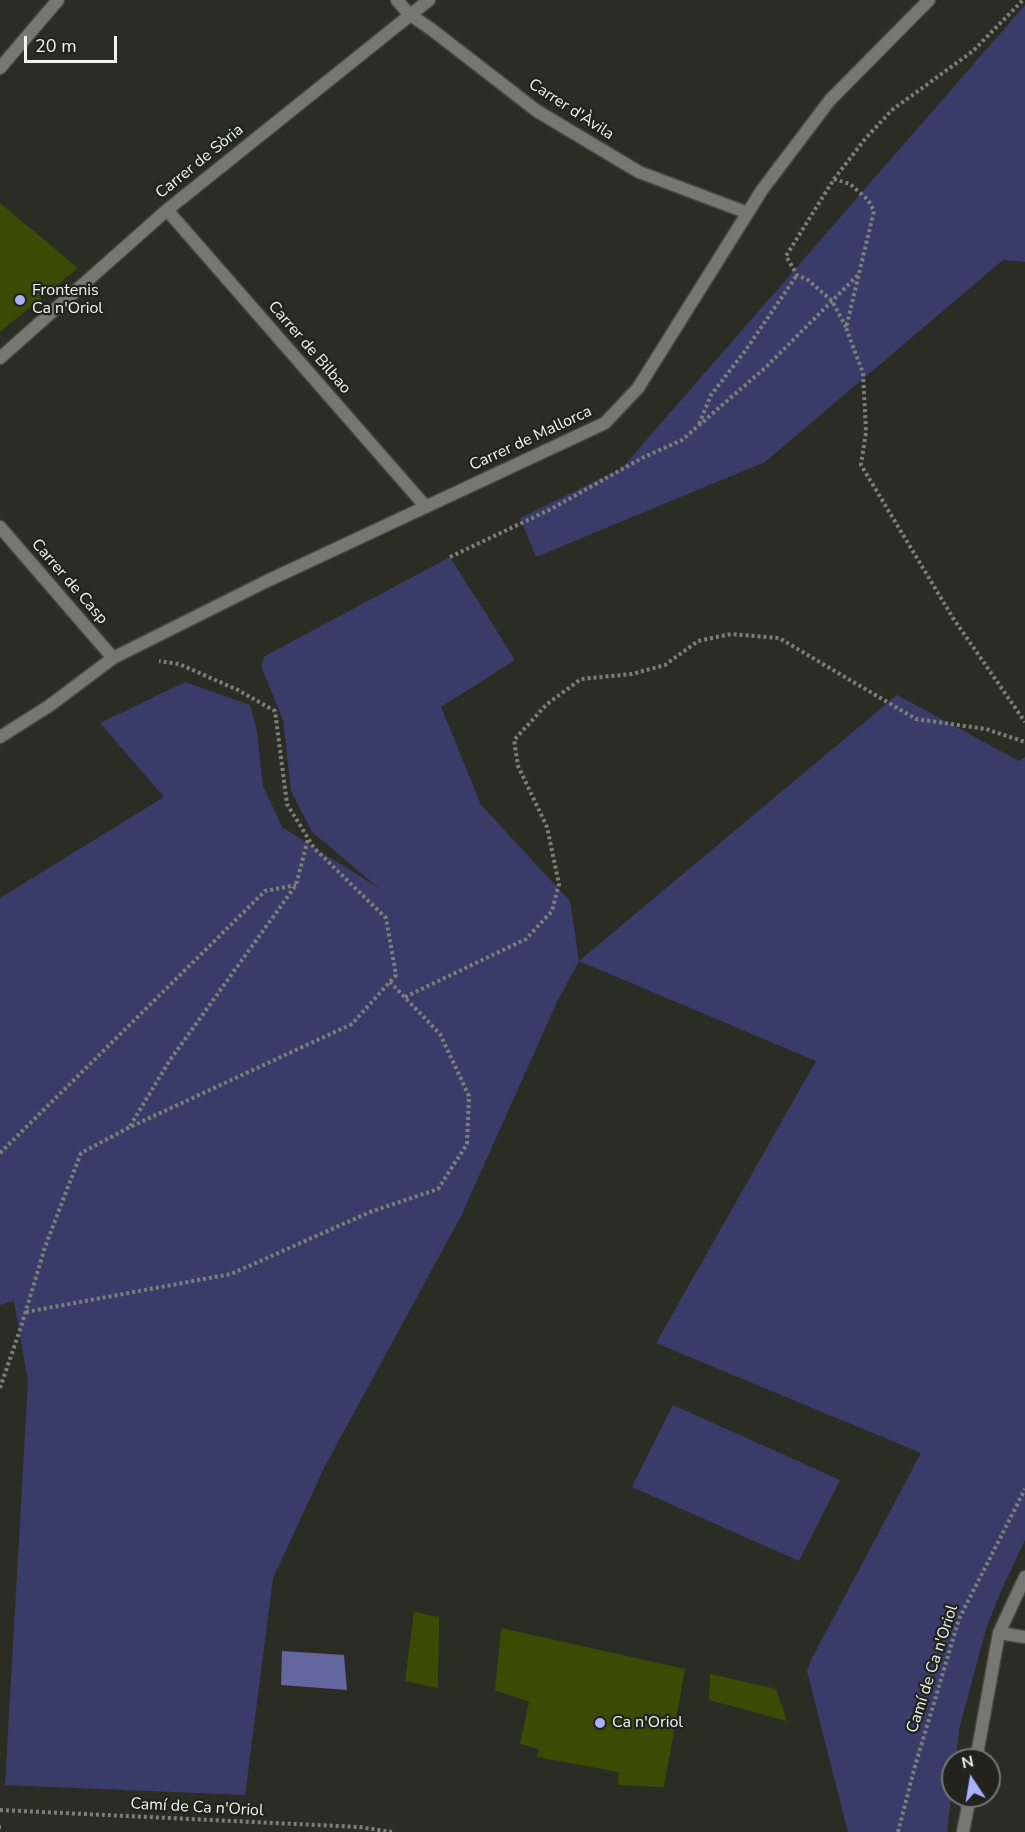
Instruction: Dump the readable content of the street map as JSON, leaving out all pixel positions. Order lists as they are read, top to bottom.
{
  "streets": {
    "street": [
      "Carrer d'Àvila",
      "Carrer de Sòria",
      "Carrer de Bilbao",
      "Carrer de Mallorca",
      "Carrer de Casp"
    ],
    "path": ["Camí de Ca n'Oriol"]
  },
  "crossings": [
    ["Carrer d'Àvila", "Carrer de Sòria"],
    ["Carrer d'Àvila", "Carrer de Mallorca"],
    ["Carrer de Sòria", "Carrer de Bilbao"],
    ["Carrer de Bilbao", "Carrer de Mallorca"],
    ["Carrer de Mallorca", "Carrer de Casp"]
  ],
  "places": ["Frontenis Ca n'Oriol", "Ca n'Oriol"],
  "scale_bar": "20 m",
  "north": "top"
}
